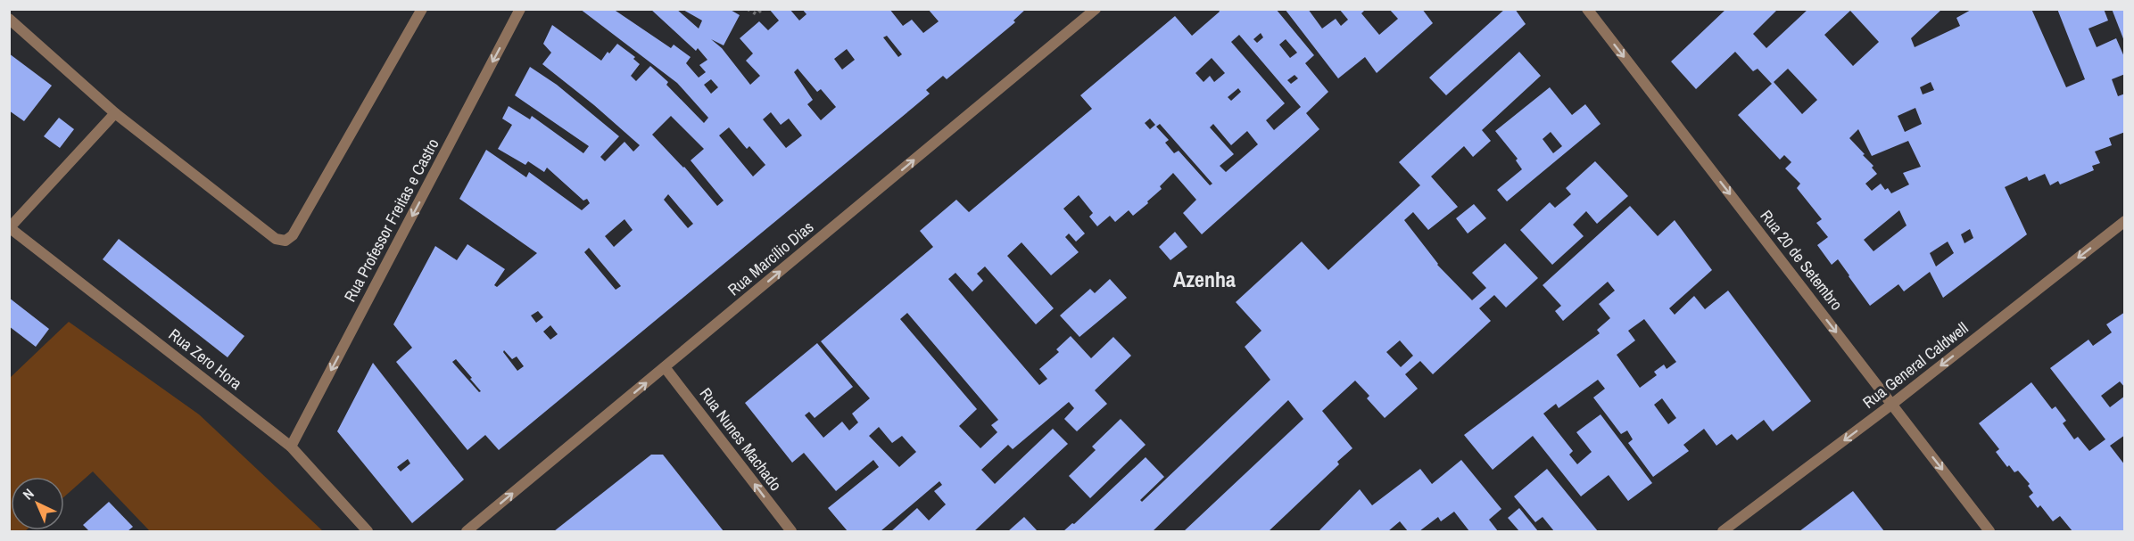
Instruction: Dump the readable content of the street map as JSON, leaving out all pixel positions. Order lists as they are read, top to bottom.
{
  "streets": {
    "street": [
      "Rua Professor Freitas e Castro",
      "Rua Marcílio Dias",
      "Rua 20 de Setembro",
      "Rua Zero Hora",
      "Rua General Caldwell",
      "Rua Nunes Machado"
    ]
  },
  "crossings": [
    ["Rua Professor Freitas e Castro", "Rua Zero Hora"],
    ["Rua Marcílio Dias", "Rua Nunes Machado"],
    ["Rua 20 de Setembro", "Rua General Caldwell"]
  ],
  "one_way": [
    "Rua Professor Freitas e Castro",
    "Rua Marcílio Dias",
    "Rua 20 de Setembro",
    "Rua General Caldwell",
    "Rua Nunes Machado"
  ],
  "districts": ["Azenha"],
  "north": "top left"
}
